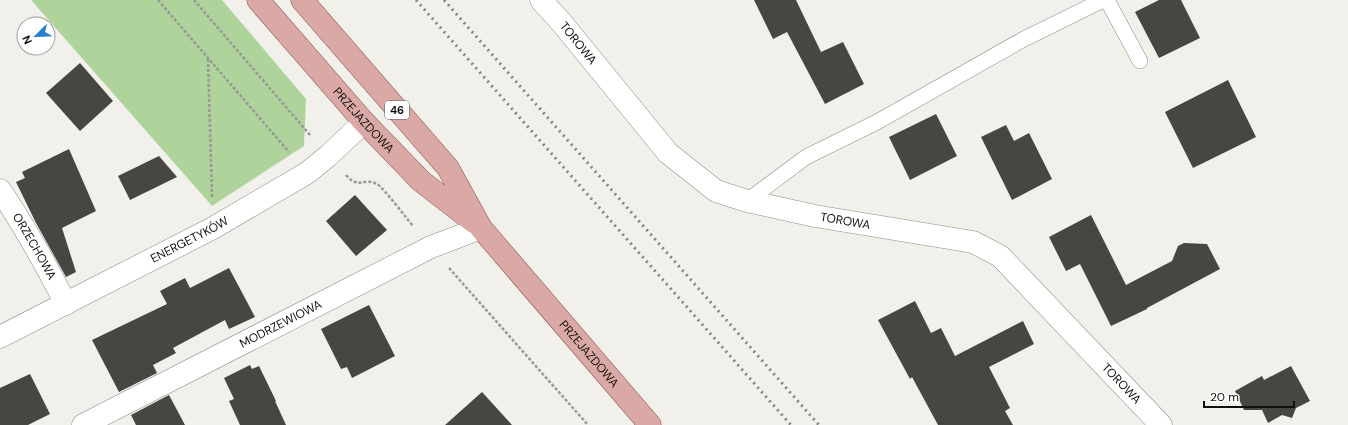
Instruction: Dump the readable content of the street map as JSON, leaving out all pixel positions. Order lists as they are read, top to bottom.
{
  "streets": {
    "main road": ["46", "PRZEJAZDOWA"],
    "street": [
      "TOROWA",
      "ENERGETYKÓW",
      "ORZECHOWA",
      "MODRZEWIOWA"
    ]
  },
  "crossings": [
    ["PRZEJAZDOWA", "ENERGETYKÓW"],
    ["PRZEJAZDOWA", "MODRZEWIOWA"],
    ["ENERGETYKÓW", "ORZECHOWA"]
  ],
  "scale_bar": "20 m",
  "north": "bottom left"
}
